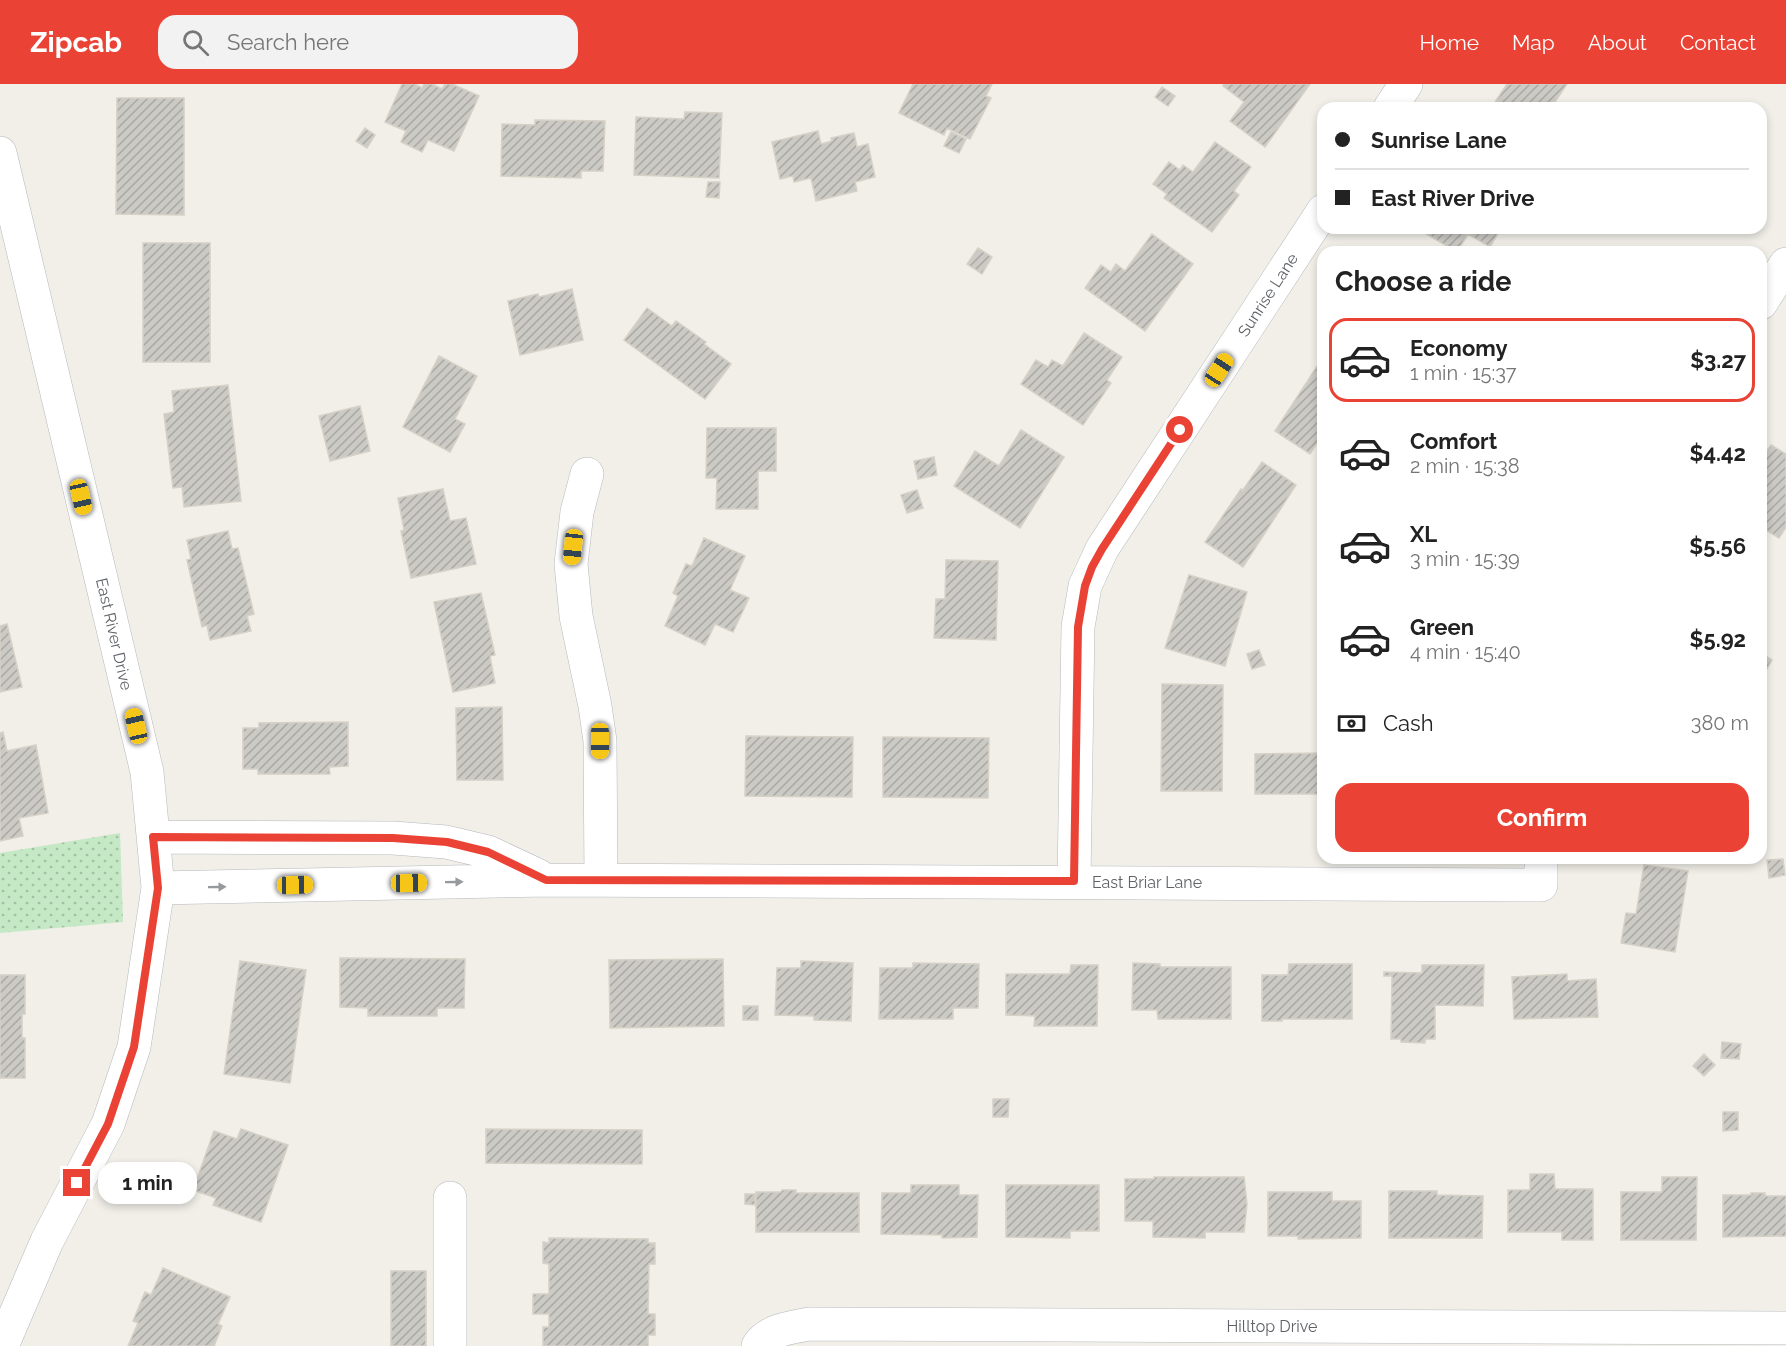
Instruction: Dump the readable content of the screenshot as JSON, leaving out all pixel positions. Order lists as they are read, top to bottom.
{
  "streets": {
    "street": [
      "Sunrise Lane",
      "East River Drive",
      "East Briar Lane",
      "Hilltop Drive"
    ]
  },
  "crossings": [
    ["Sunrise Lane", "East Briar Lane"],
    ["East River Drive", "East Briar Lane"]
  ],
  "page": {
    "header": "Zipcab",
    "search": "Search here",
    "nav": [
      "Home",
      "Map",
      "About",
      "Contact"
    ],
    "banner": ["Sunrise Lane", "East River Drive"],
    "heading": "Choose a ride",
    "list": [
      {
        "name": "Economy",
        "note": "1 min · 15:37",
        "value": "$3.27"
      },
      {
        "name": "Comfort",
        "note": "2 min · 15:38",
        "value": "$4.42"
      },
      {
        "name": "XL",
        "note": "3 min · 15:39",
        "value": "$5.56"
      },
      {
        "name": "Green",
        "note": "4 min · 15:40",
        "value": "$5.92"
      }
    ],
    "pay": ["Cash", "380 m"],
    "buttons": "Confirm",
    "bubble": "1 min"
  }
}
